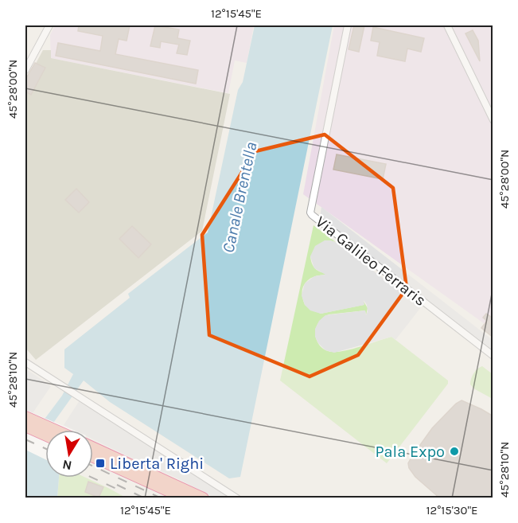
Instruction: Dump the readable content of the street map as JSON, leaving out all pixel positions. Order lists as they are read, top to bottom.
{
  "streets": {
    "street": ["Via Galileo Ferraris"]
  },
  "water": ["Canale Brentella"],
  "places": {
    "other": ["Pala Expo"],
    "transit": ["Liberta' Righi"]
  },
  "north": "bottom",
  "coordinates": [
    "12°15'45\"E",
    "45°28'00\"N",
    "45°28'10\"N",
    "12°15'30\"E"
  ]
}
